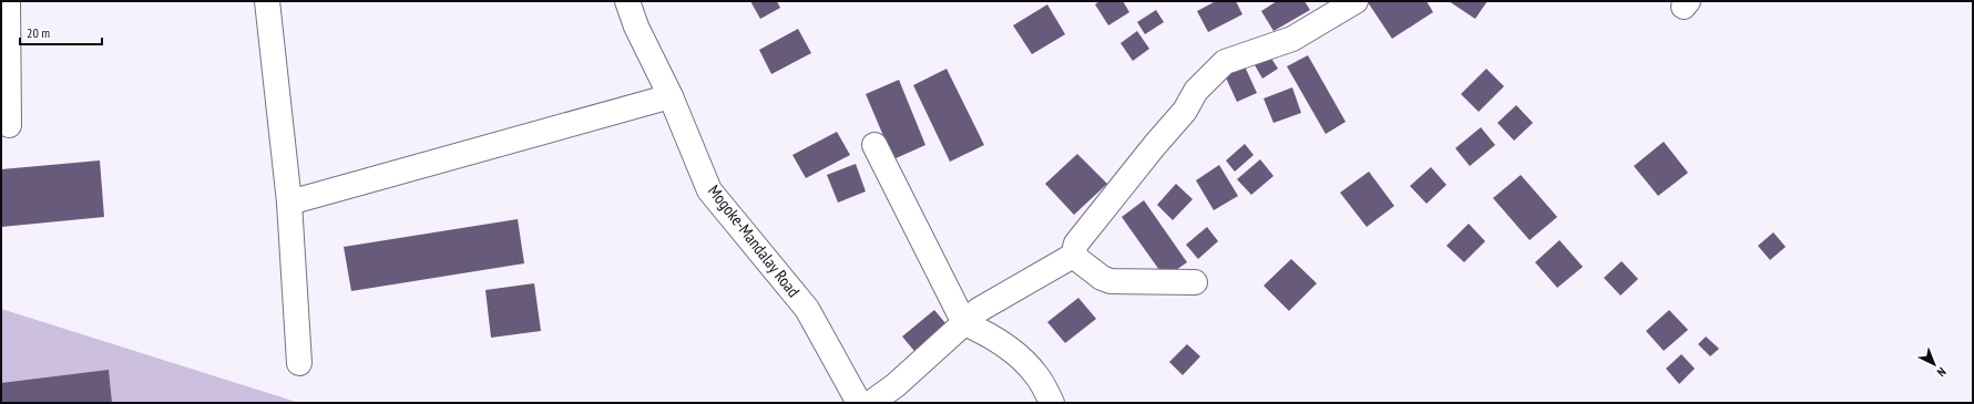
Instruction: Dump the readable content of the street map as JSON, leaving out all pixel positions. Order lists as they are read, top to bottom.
{
  "streets": {
    "main road": ["Mogoke-Mandalay Road"]
  },
  "scale_bar": "20 m",
  "north": "bottom right"
}
